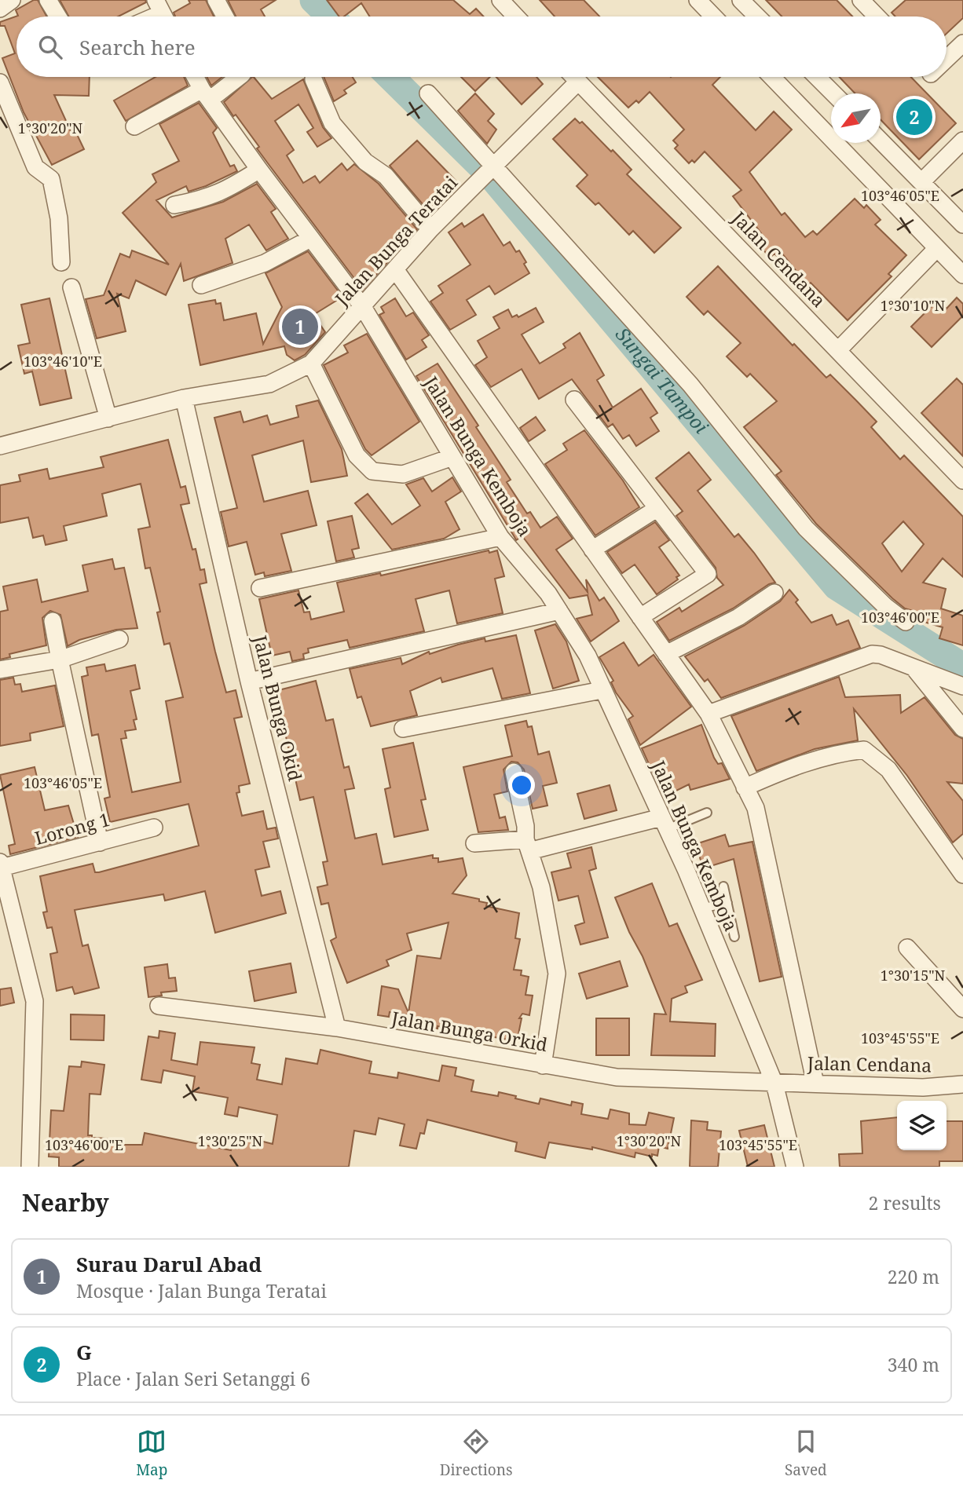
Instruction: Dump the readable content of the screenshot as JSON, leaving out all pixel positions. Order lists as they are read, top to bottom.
{
  "streets": {
    "street": [
      "Jalan Bunga Teratai",
      "Jalan Cendana",
      "Jalan Bunga Kemboja",
      "Jalan Bunga Okid",
      "Lorong 1",
      "Jalan Bunga Orkid"
    ]
  },
  "crossings": [
    ["Jalan Bunga Teratai", "Jalan Cendana"],
    ["Jalan Bunga Teratai", "Jalan Bunga Kemboja"],
    ["Jalan Bunga Teratai", "Jalan Bunga Okid"],
    ["Jalan Cendana", "Jalan Bunga Kemboja"],
    ["Jalan Cendana", "Jalan Bunga Orkid"],
    ["Jalan Bunga Kemboja", "Jalan Bunga Orkid"],
    ["Jalan Bunga Okid", "Jalan Bunga Orkid"]
  ],
  "water": ["Sungai Tampoi"],
  "north": "bottom left",
  "page": {
    "search": "Search here",
    "pins": ["2", "1"],
    "heading": ["Nearby", "2 results"],
    "list": [
      {
        "mark": "1",
        "name": "Surau Darul Abad",
        "note": "Mosque · Jalan Bunga Teratai",
        "value": "220 m"
      },
      {
        "mark": "2",
        "name": "G",
        "note": "Place · Jalan Seri Setanggi 6",
        "value": "340 m"
      }
    ],
    "nav": ["Map", "Directions", "Saved"]
  },
  "coordinates": [
    "1°30'20\"N",
    "103°46'05\"E",
    "1°30'10\"N",
    "103°46'10\"E",
    "103°46'00\"E",
    "1°30'15\"N",
    "103°45'55\"E",
    "1°30'25\"N"
  ]
}
